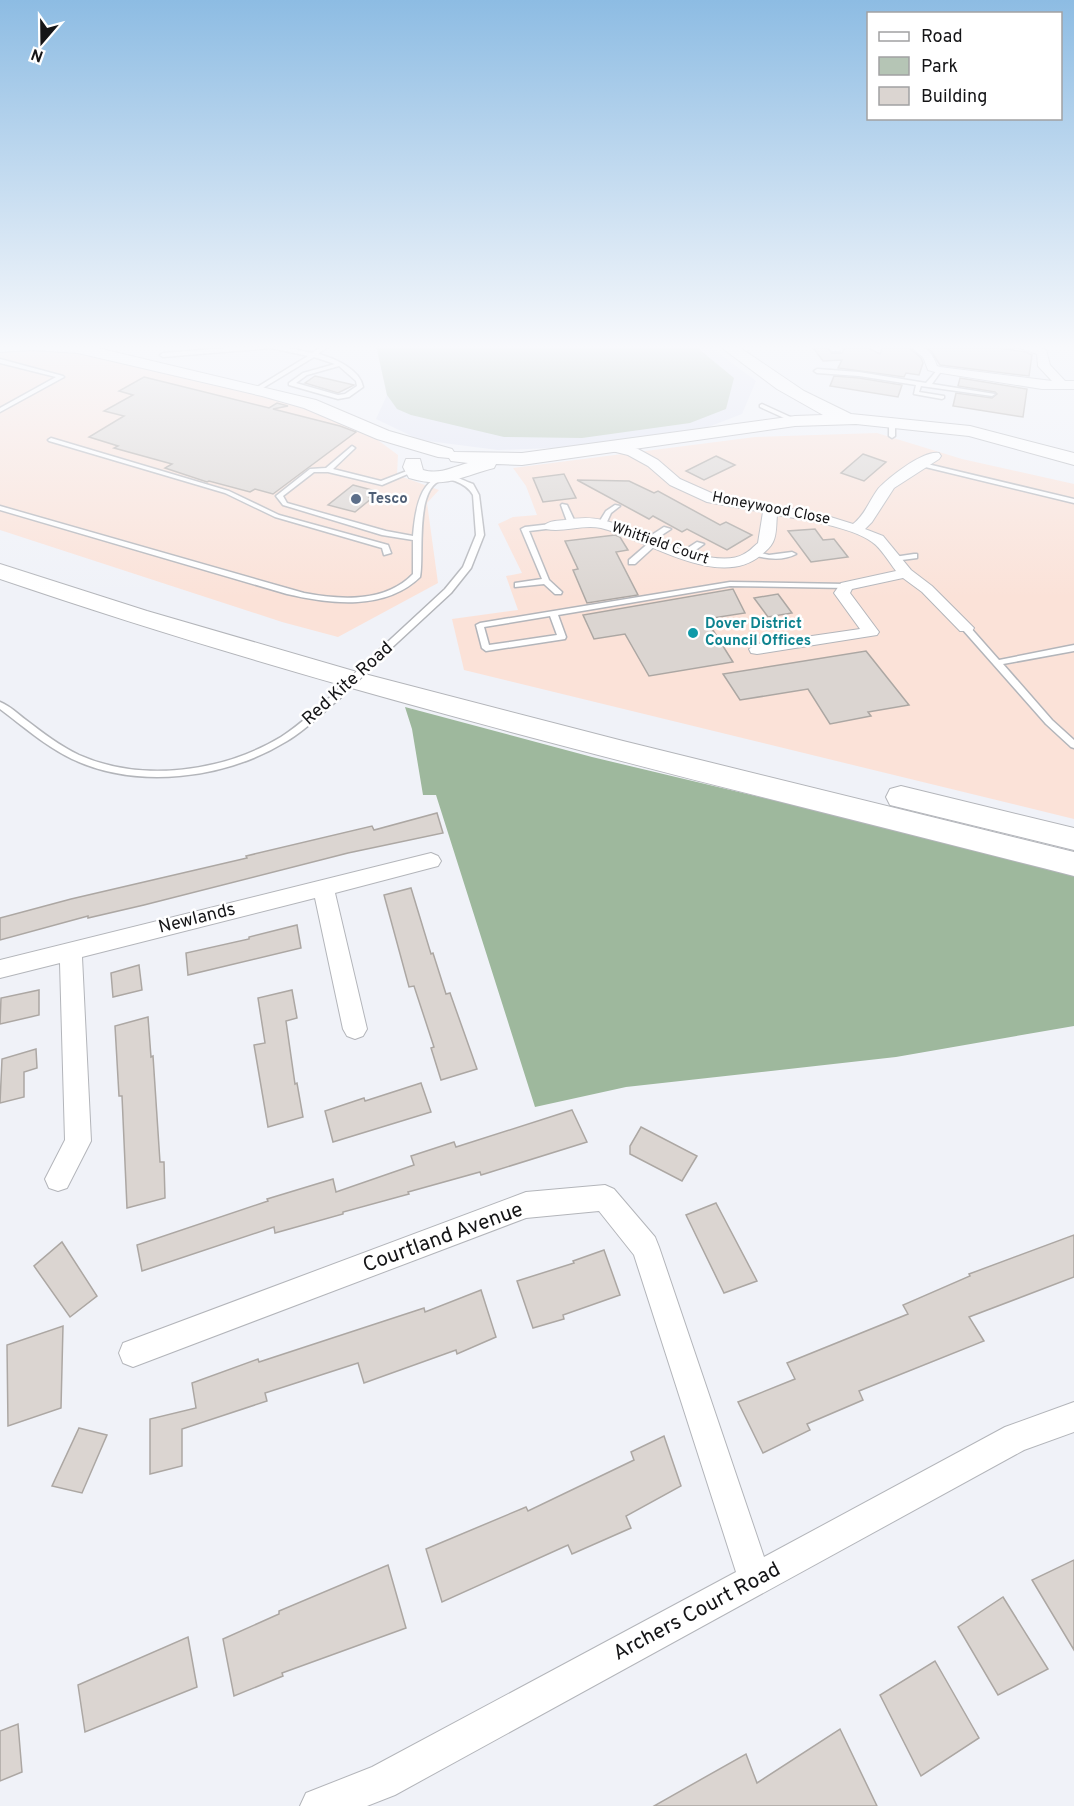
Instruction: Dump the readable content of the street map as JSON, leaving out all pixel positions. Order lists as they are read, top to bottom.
{
  "streets": {
    "street": [
      "Honeywood Close",
      "Whitfield Court",
      "Newlands",
      "Courtland Avenue",
      "Archers Court Road"
    ],
    "lane": ["Red Kite Road"]
  },
  "crossings": [
    ["Courtland Avenue", "Archers Court Road"]
  ],
  "places": ["Tesco", "Dover District Council Offices"],
  "legend": ["Road", "Park", "Building"],
  "north": "bottom"
}
